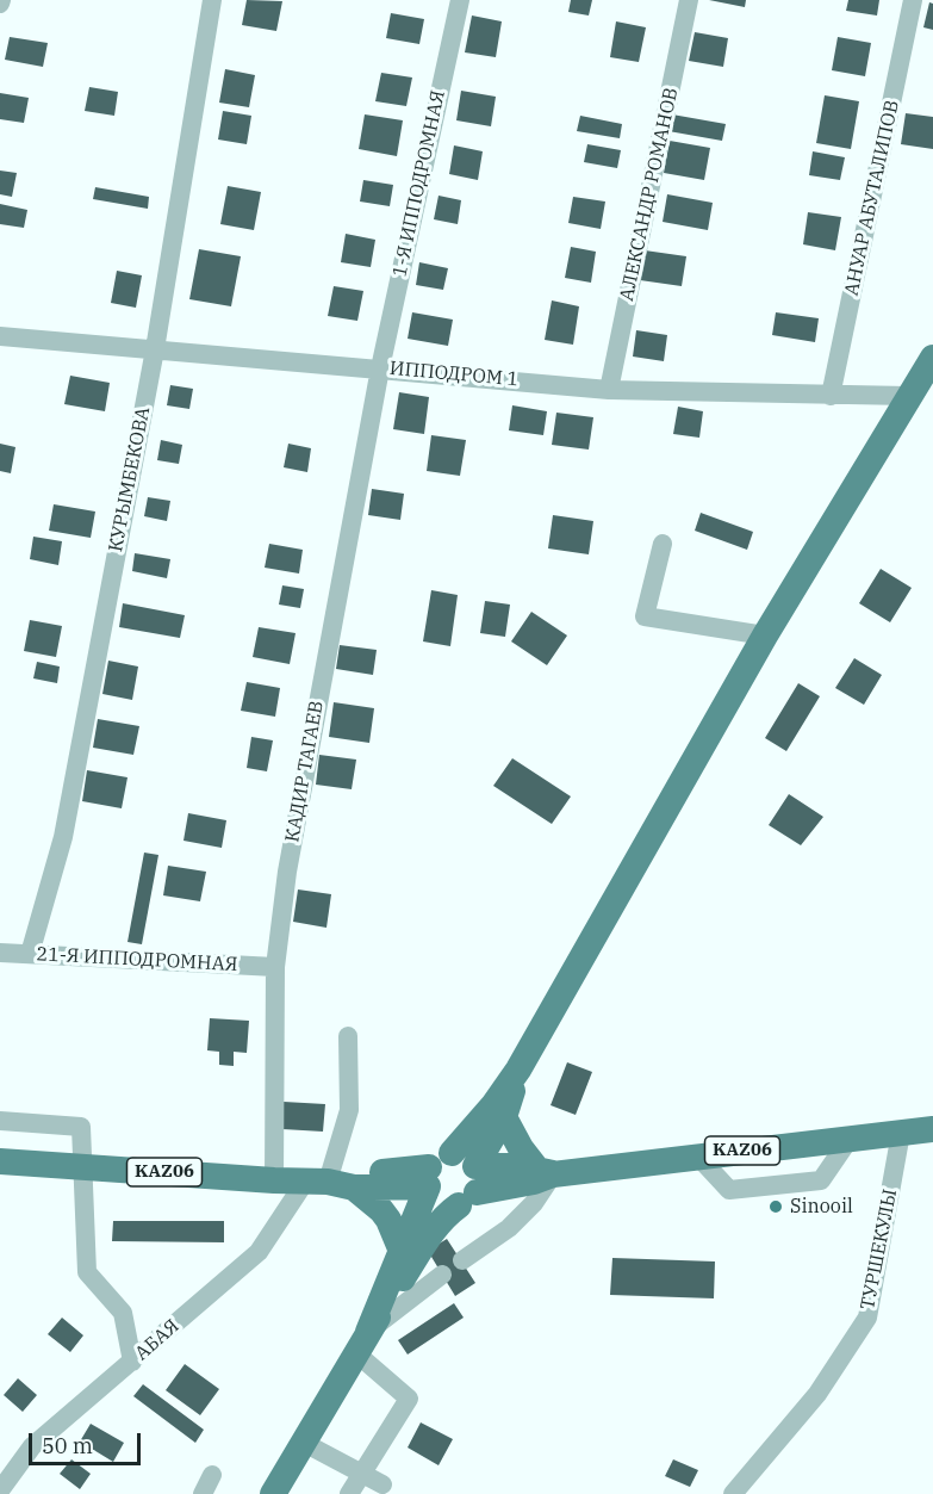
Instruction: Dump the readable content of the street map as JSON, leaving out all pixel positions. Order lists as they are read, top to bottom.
{
  "streets": {
    "main road": ["KAZ06"],
    "street": [
      "1-Я ИППОДРОМНАЯ",
      "АЛЕКСАНДР РОМАНОВ",
      "АНУАР АБУТАЛИПОВ",
      "ИППОДРОМ 1",
      "КУРЫМБЕКОВА",
      "КАДИР ТАГАЕВ",
      "21-Я ИППОДРОМНАЯ",
      "ТУРШЕКУЛЫ",
      "АБАЯ"
    ]
  },
  "crossings": [
    ["1-Я ИППОДРОМНАЯ", "ИППОДРОМ 1"],
    ["1-Я ИППОДРОМНАЯ", "КАДИР ТАГАЕВ"],
    ["АЛЕКСАНДР РОМАНОВ", "ИППОДРОМ 1"],
    ["АНУАР АБУТАЛИПОВ", "ИППОДРОМ 1"],
    ["ИППОДРОМ 1", "КУРЫМБЕКОВА"],
    ["ИППОДРОМ 1", "КАДИР ТАГАЕВ"],
    ["КУРЫМБЕКОВА", "21-Я ИППОДРОМНАЯ"],
    ["КАДИР ТАГАЕВ", "21-Я ИППОДРОМНАЯ"],
    ["КАДИР ТАГАЕВ", "KAZ06"],
    ["KAZ06", "ТУРШЕКУЛЫ"],
    ["KAZ06", "АБАЯ"]
  ],
  "places": ["Sinooil"],
  "scale_bar": "50 m"
}
